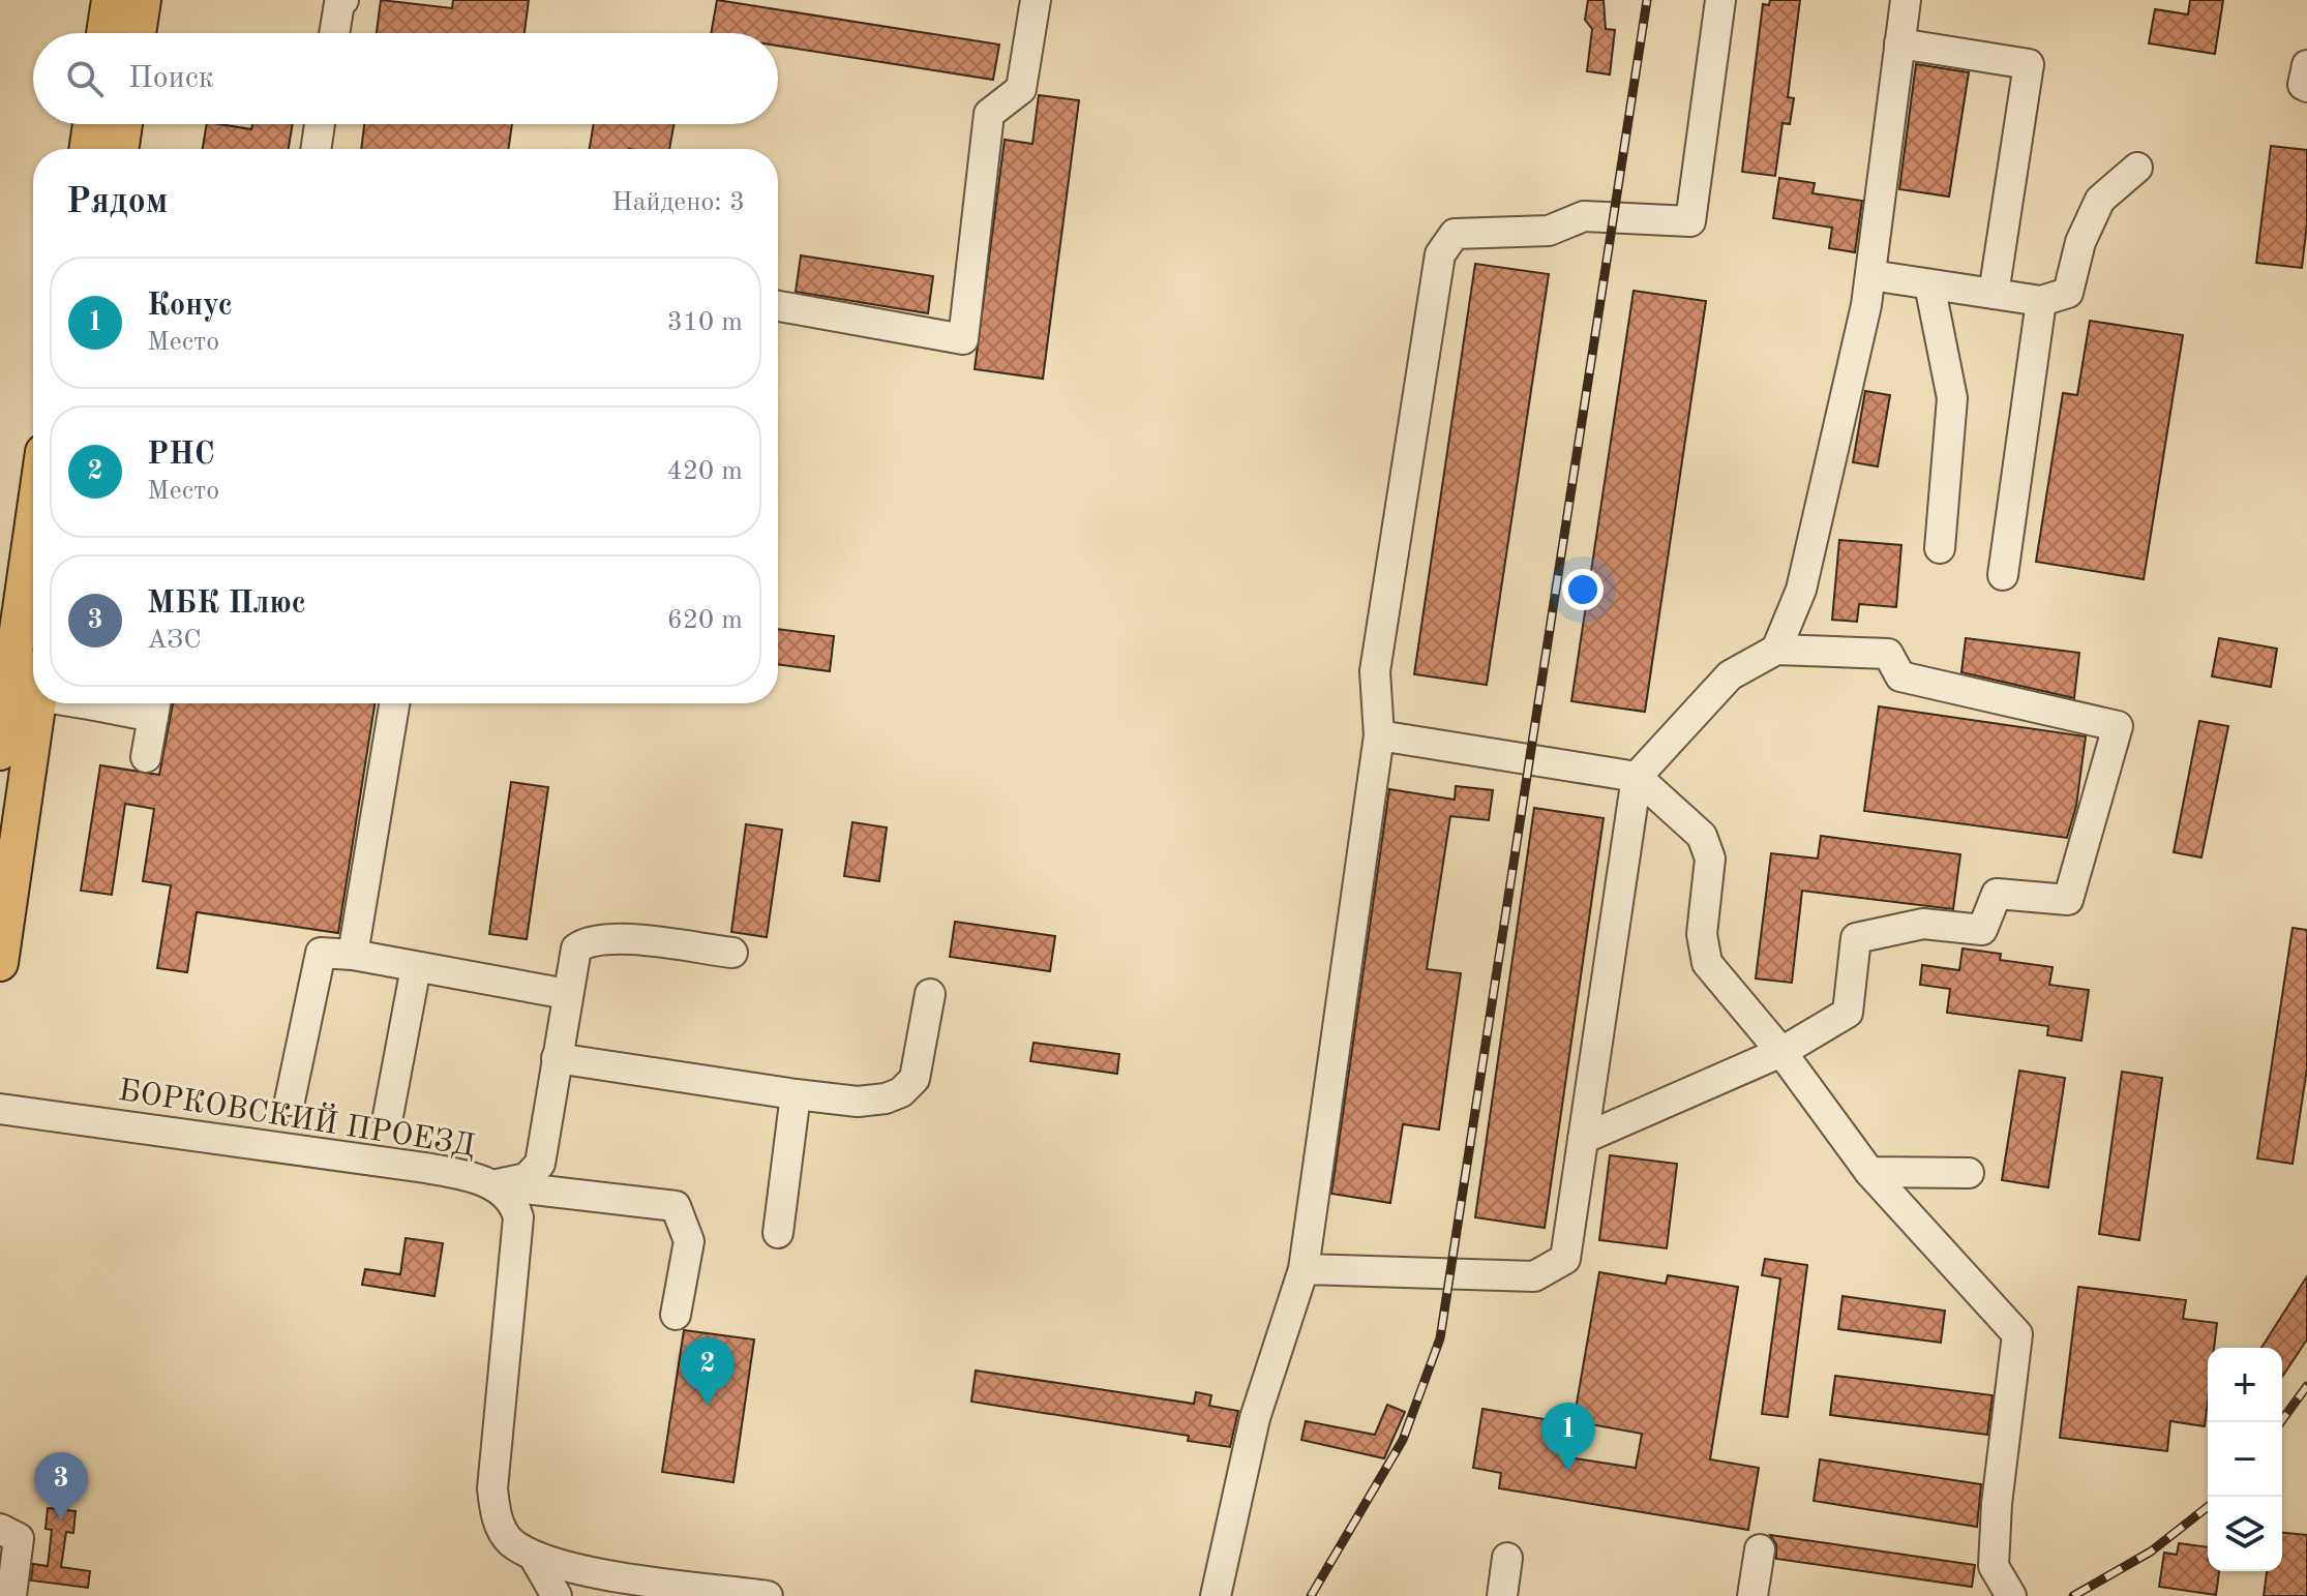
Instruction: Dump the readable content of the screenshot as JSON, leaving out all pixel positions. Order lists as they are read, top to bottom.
{
  "streets": {
    "street": ["БОРКОВСКИЙ ПРОЕЗД"]
  },
  "page": {
    "search": "Поиск",
    "heading": ["Рядом", "Найдено: 3"],
    "list": [
      {
        "mark": "1",
        "name": "Конус",
        "note": "Место",
        "value": "310 m"
      },
      {
        "mark": "2",
        "name": "РНС",
        "note": "Место",
        "value": "420 m"
      },
      {
        "mark": "3",
        "name": "МБК Плюс",
        "note": "АЗС",
        "value": "620 m"
      }
    ],
    "pins": ["2", "1", "3"],
    "map_buttons": ["+", "−"]
  }
}
